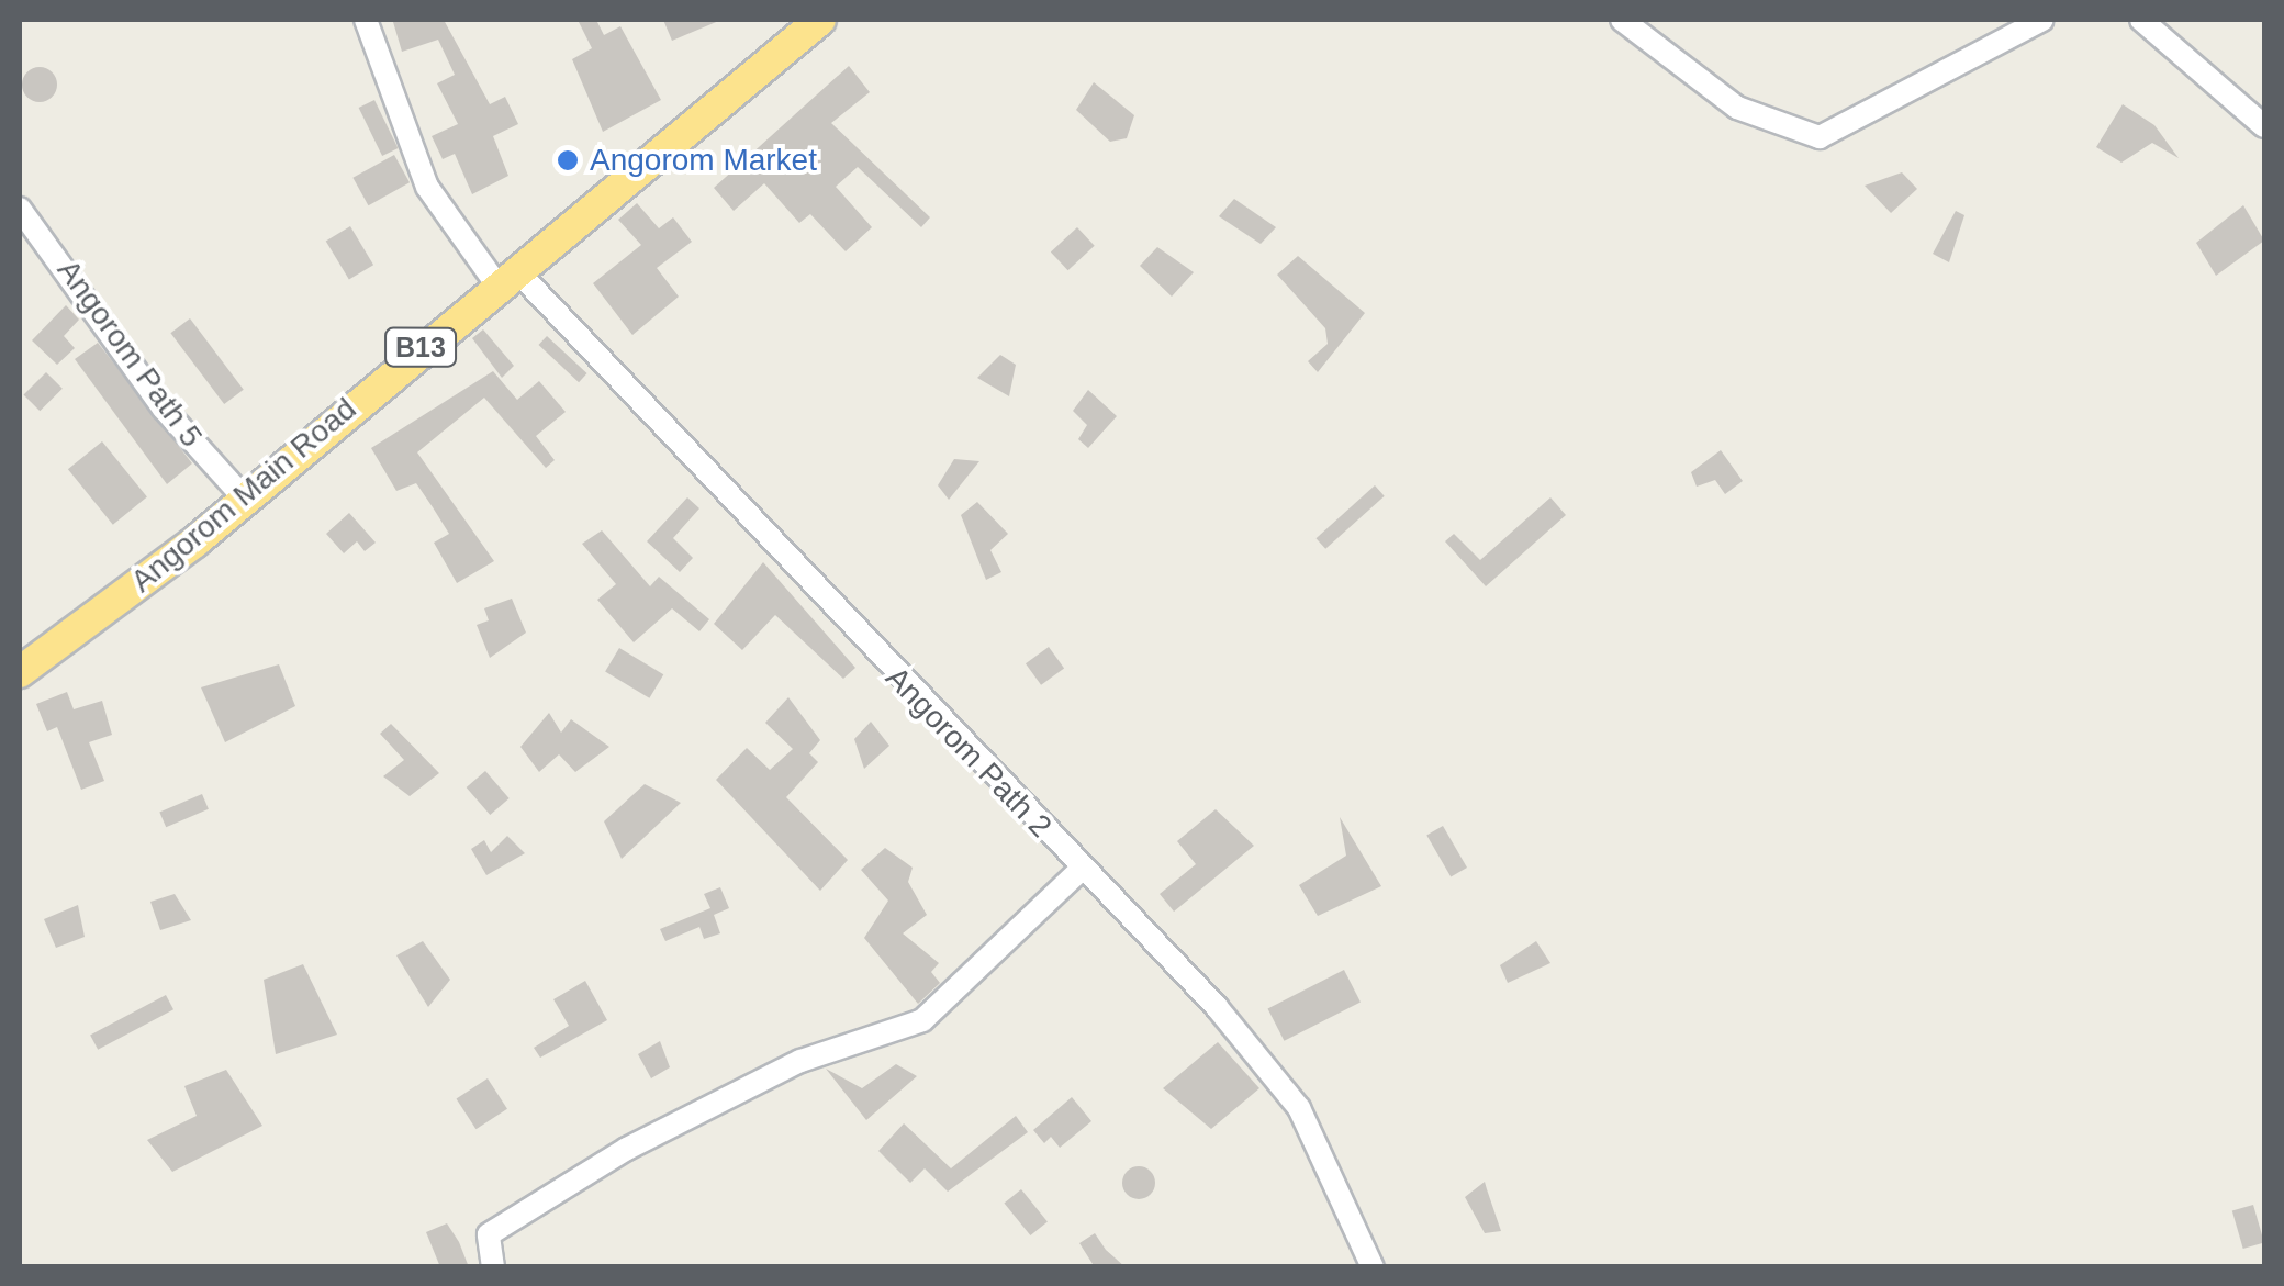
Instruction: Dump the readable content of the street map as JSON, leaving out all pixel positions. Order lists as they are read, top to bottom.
{
  "streets": {
    "highway": ["B13", "Angorom Main Road"],
    "street": ["Angorom Path 5", "Angorom Path 2"]
  },
  "crossings": [
    ["Angorom Path 5", "Angorom Main Road"],
    ["Angorom Main Road", "Angorom Path 2"]
  ],
  "places": ["Angorom Market"]
}
